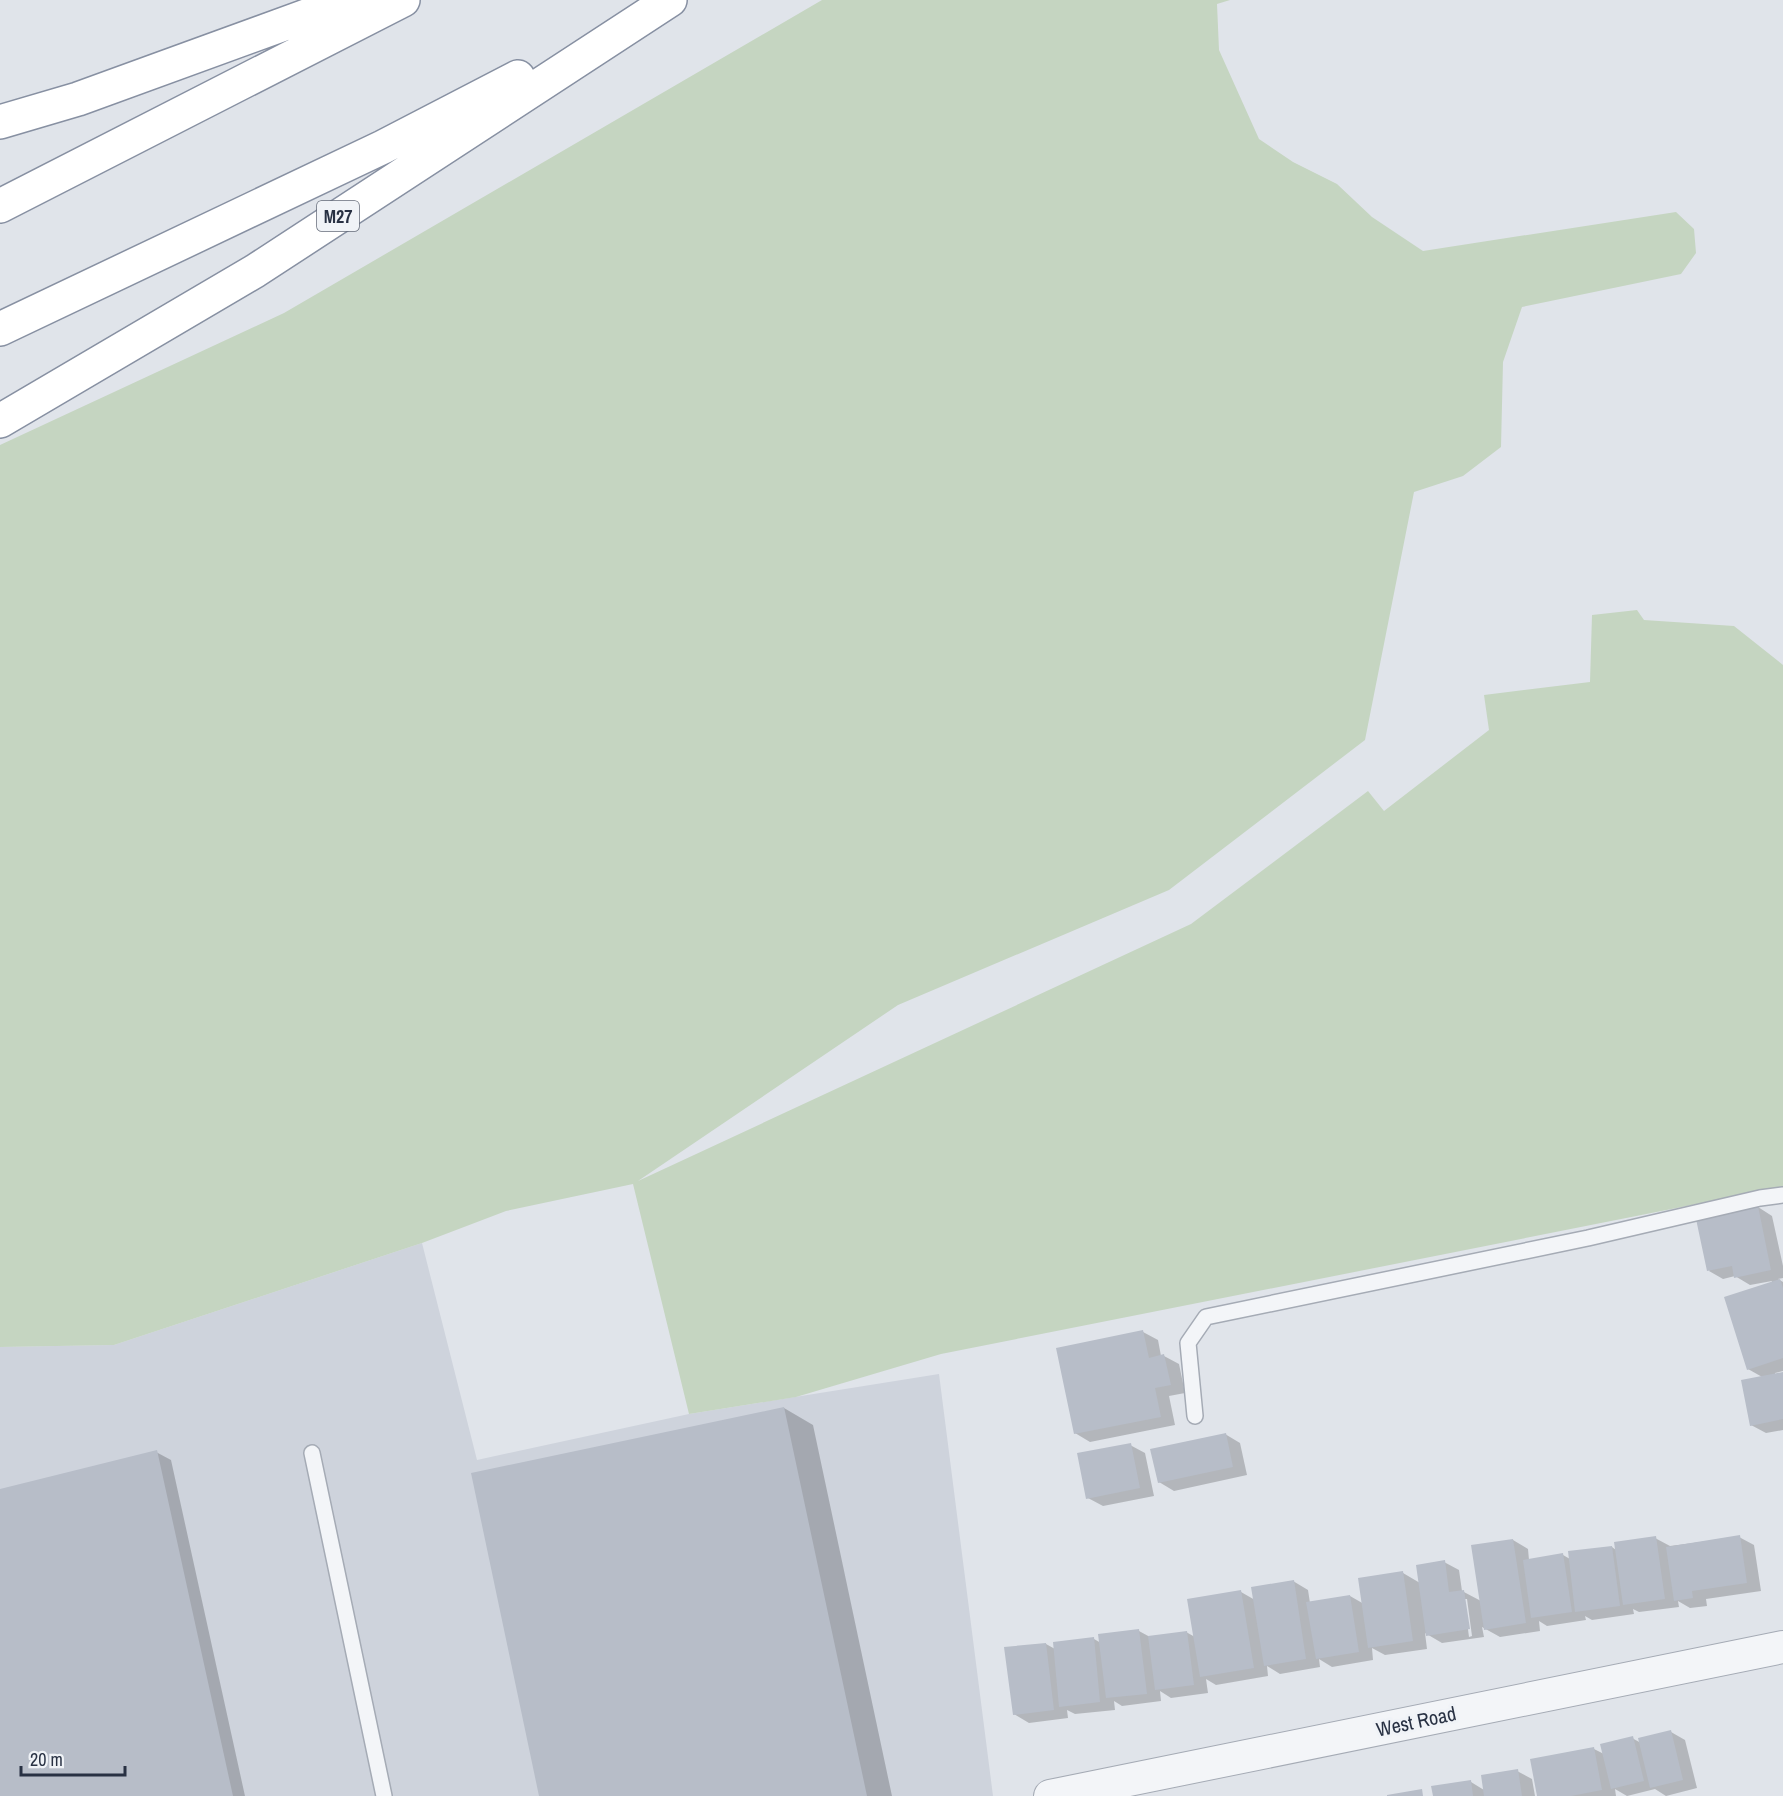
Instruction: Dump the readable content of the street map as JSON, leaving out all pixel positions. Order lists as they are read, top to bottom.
{
  "streets": {
    "highway": ["M27"],
    "street": ["West Road"]
  },
  "scale_bar": "20 m"
}
